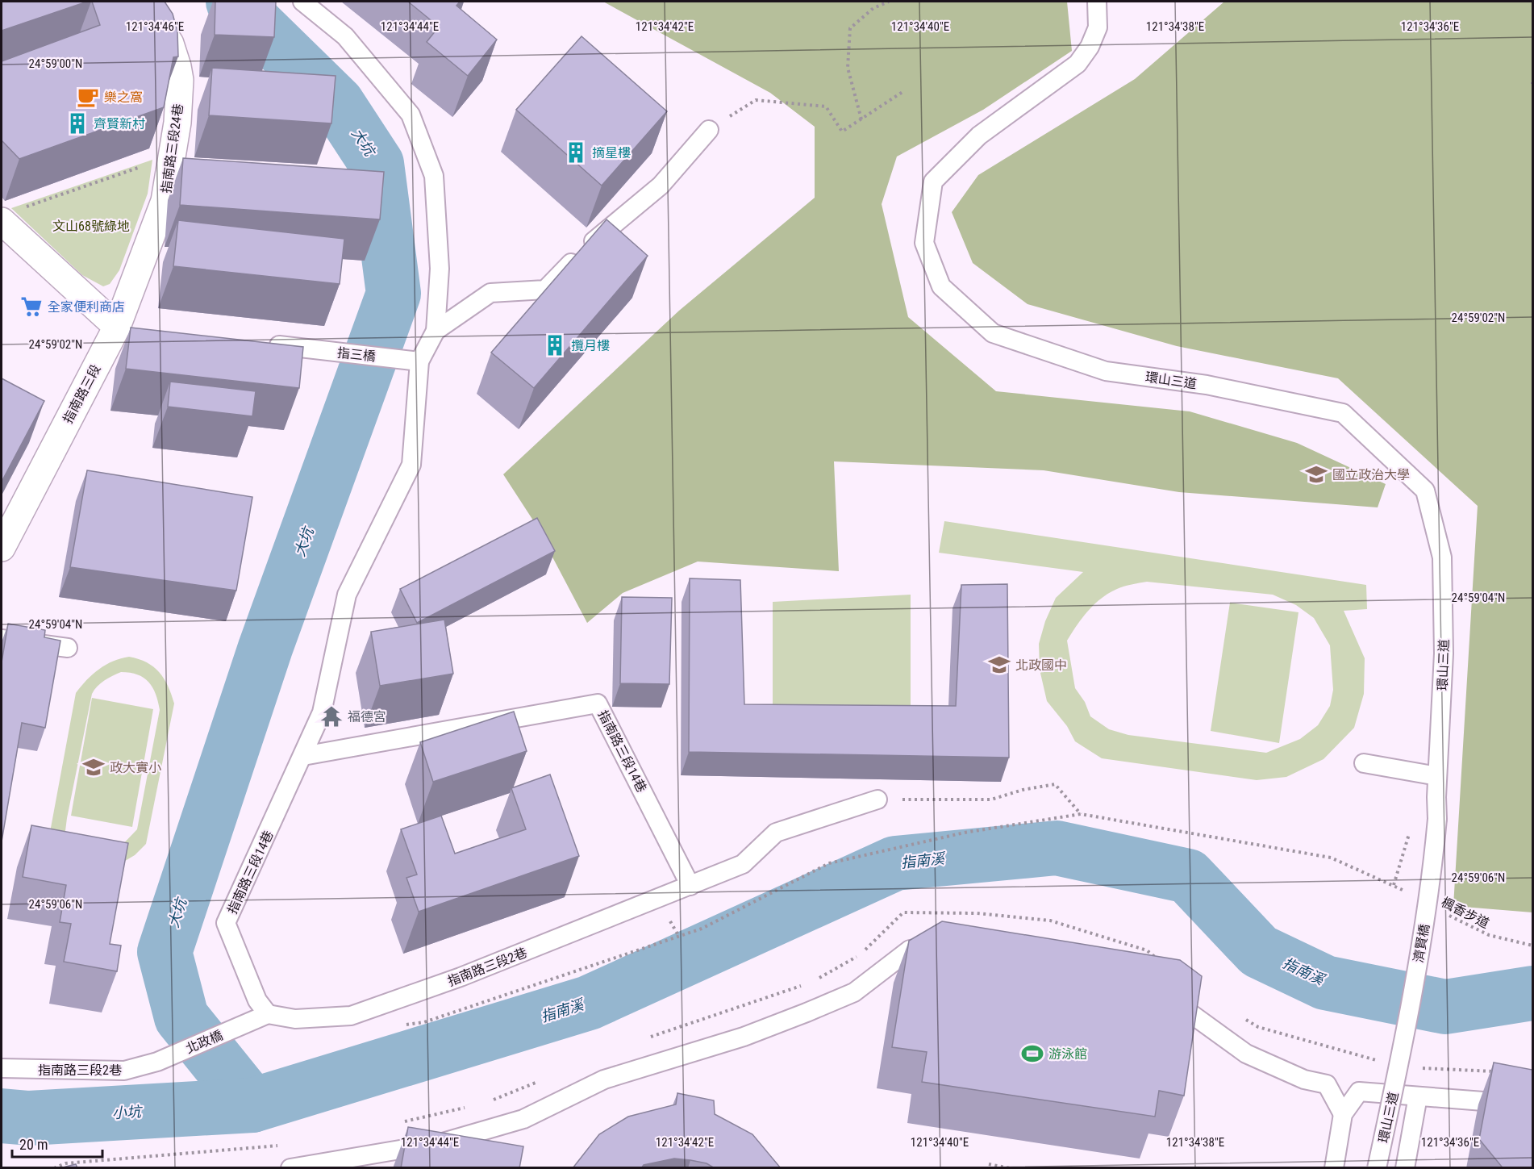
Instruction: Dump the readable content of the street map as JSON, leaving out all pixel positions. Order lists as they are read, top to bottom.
{
  "streets": {
    "street": ["指南路三段24巷", "指南路三段"],
    "lane": [
      "指三橋",
      "環山三道",
      "指南路三段14巷",
      "濟賢橋",
      "指南路三段2巷",
      "北政橋"
    ],
    "path": ["楓香步道"]
  },
  "crossings": [
    ["指南路三段24巷", "指南路三段"],
    ["指三橋", "指南路三段14巷"],
    ["環山三道", "濟賢橋"],
    ["指南路三段14巷", "指南路三段2巷"],
    ["指南路三段14巷", "北政橋"],
    ["指南路三段2巷", "北政橋"]
  ],
  "water": ["大坑", "指南溪", "小坑"],
  "parks": ["文山68號綠地"],
  "places": {
    "cafe": ["樂之窩"],
    "building": ["齊賢新村", "摘星樓", "攬月樓"],
    "supermarket": ["全家便利商店"],
    "school or university": ["國立政治大學", "北政國中", "政大實小"],
    "temple": ["福德宮"],
    "sports": ["游泳館"]
  },
  "scale_bar": "20 m",
  "coordinates": [
    "121°34'46\"E",
    "121°34'44\"E",
    "121°34'42\"E",
    "121°34'40\"E",
    "121°34'38\"E",
    "121°34'36\"E",
    "24°59'00\"N",
    "24°59'02\"N",
    "24°59'04\"N",
    "24°59'06\"N"
  ]
}
